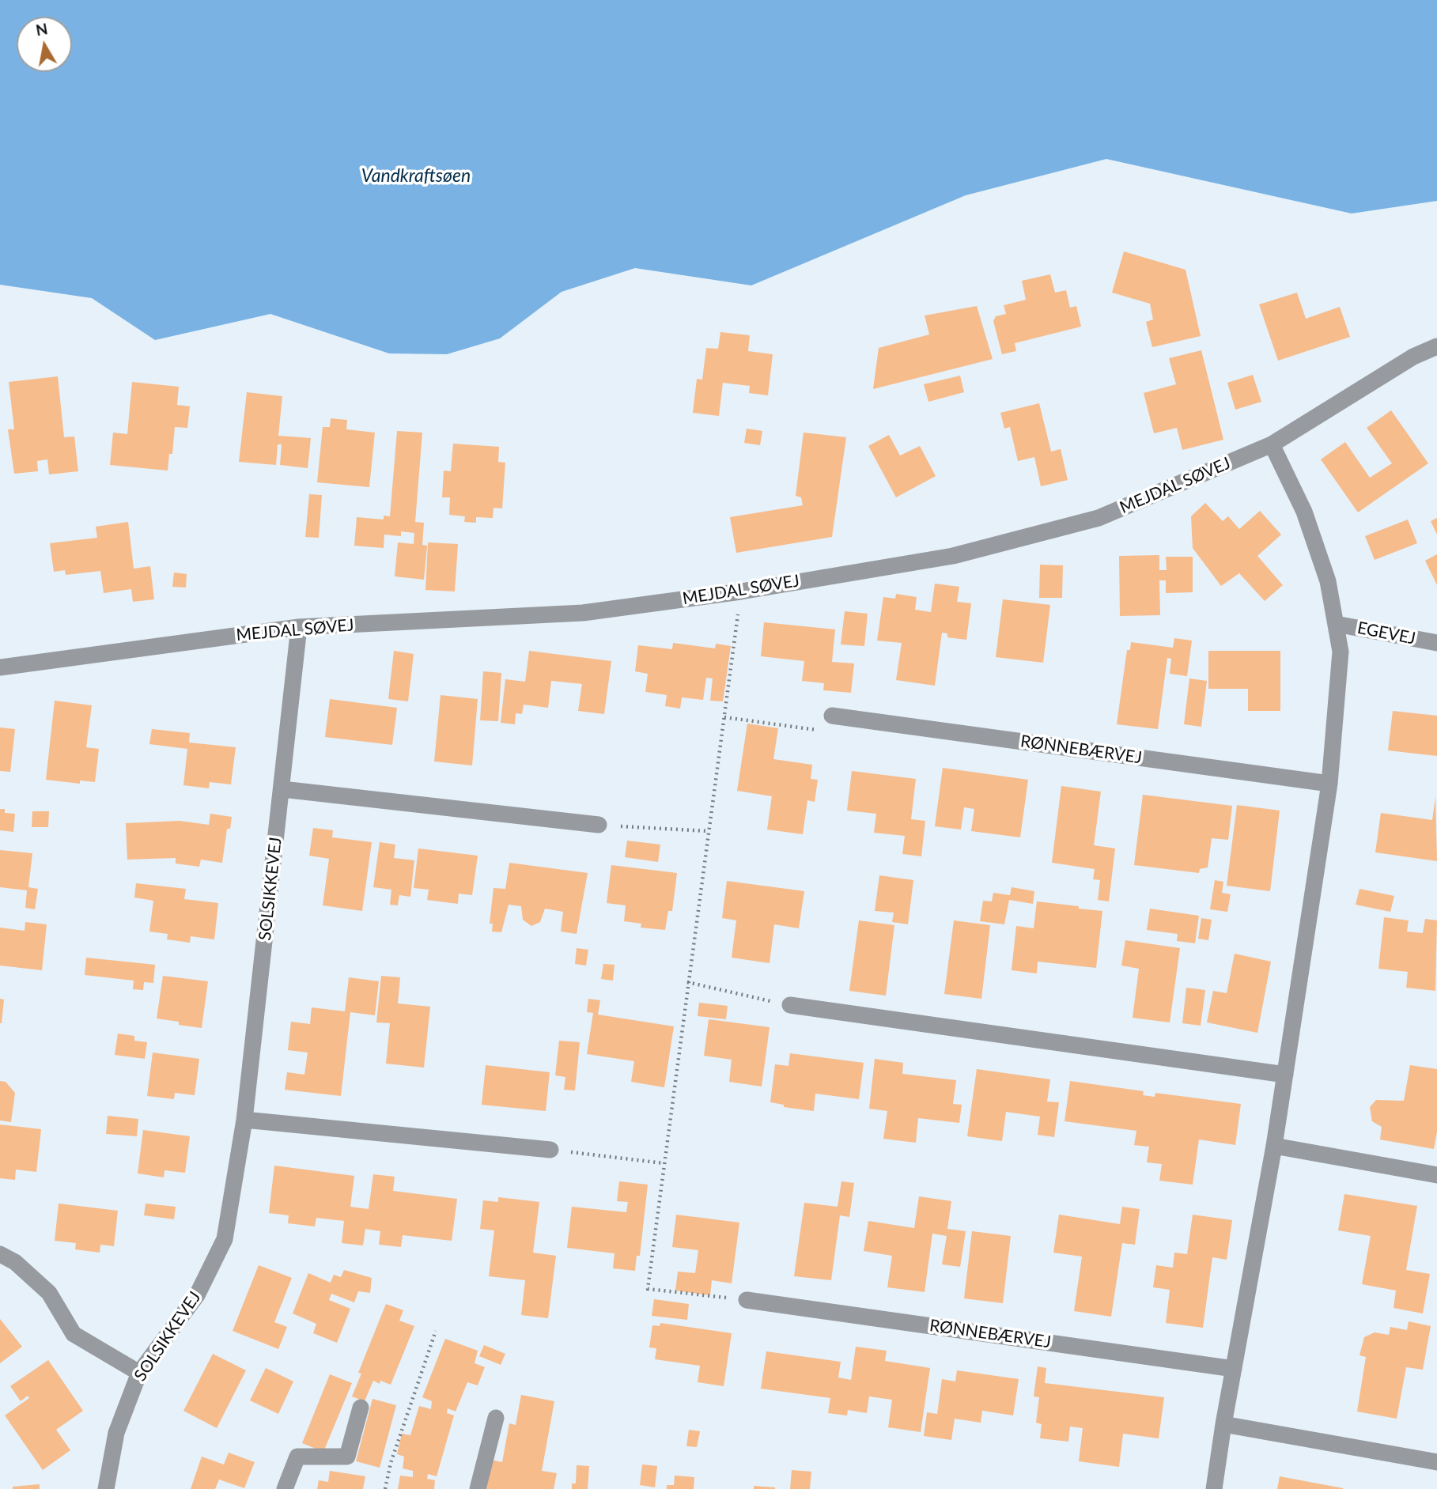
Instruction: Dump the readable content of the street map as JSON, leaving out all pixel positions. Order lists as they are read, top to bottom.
{
  "streets": {
    "street": [
      "MEJDAL SØVEJ",
      "EGEVEJ",
      "RØNNEBÆRVEJ",
      "SOLSIKKEVEJ"
    ]
  },
  "crossings": [
    ["MEJDAL SØVEJ", "SOLSIKKEVEJ"]
  ],
  "water": ["Vandkraftsøen"],
  "north": "top"
}
